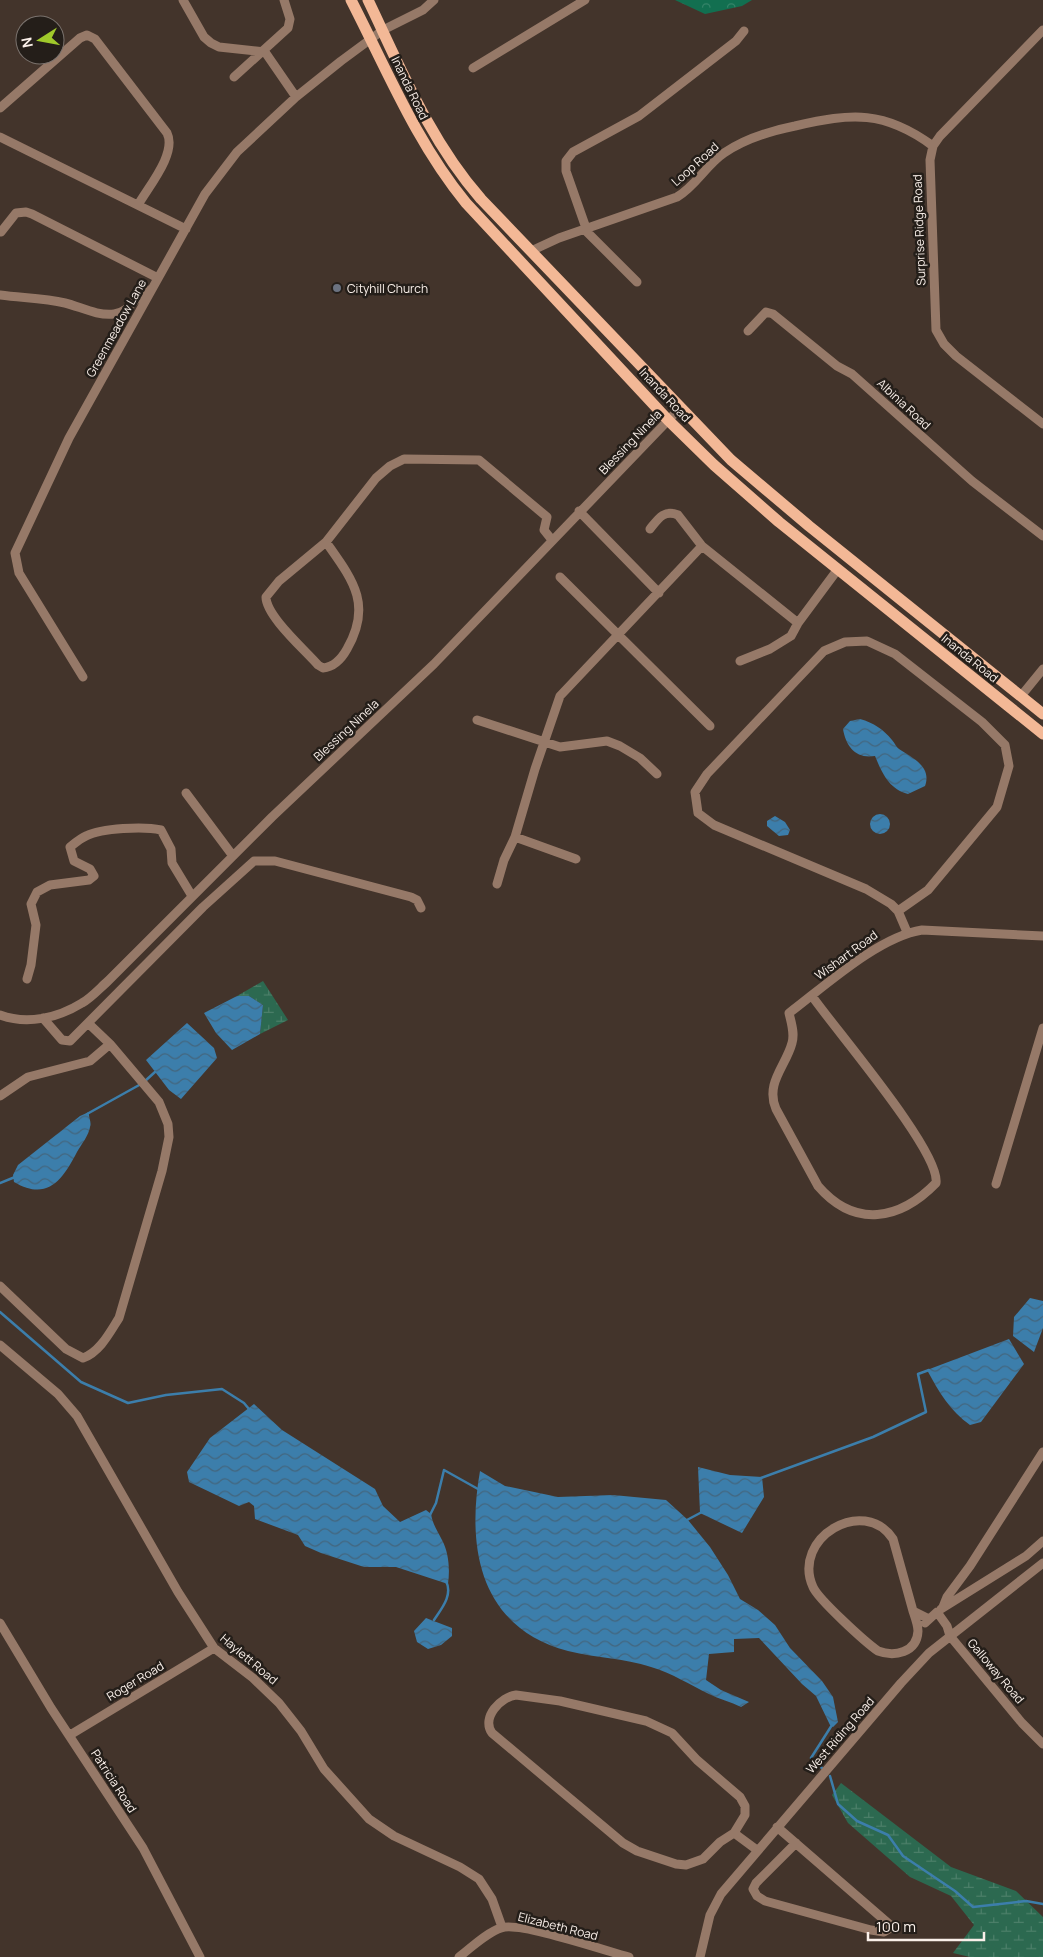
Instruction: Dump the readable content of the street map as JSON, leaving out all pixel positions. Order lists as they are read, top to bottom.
{
  "streets": {
    "main road": ["Inanda Road"],
    "street": [
      "Loop Road",
      "Surprise Ridge Road",
      "Greenmeadow Lane",
      "Albinia Road",
      "Blessing Ninela",
      "Wishart Road",
      "Haylett Road",
      "Galloway Road",
      "Roger Road",
      "West Riding Road",
      "Patricia Road",
      "Elizabeth Road"
    ]
  },
  "crossings": [
    ["Inanda Road", "Loop Road"],
    ["Inanda Road", "Greenmeadow Lane"],
    ["Inanda Road", "Blessing Ninela"],
    ["Loop Road", "Surprise Ridge Road"],
    ["Haylett Road", "Roger Road"],
    ["Haylett Road", "Elizabeth Road"],
    ["Galloway Road", "West Riding Road"],
    ["Roger Road", "Patricia Road"]
  ],
  "places": ["Cityhill Church"],
  "scale_bar": "100 m",
  "north": "left"
}
